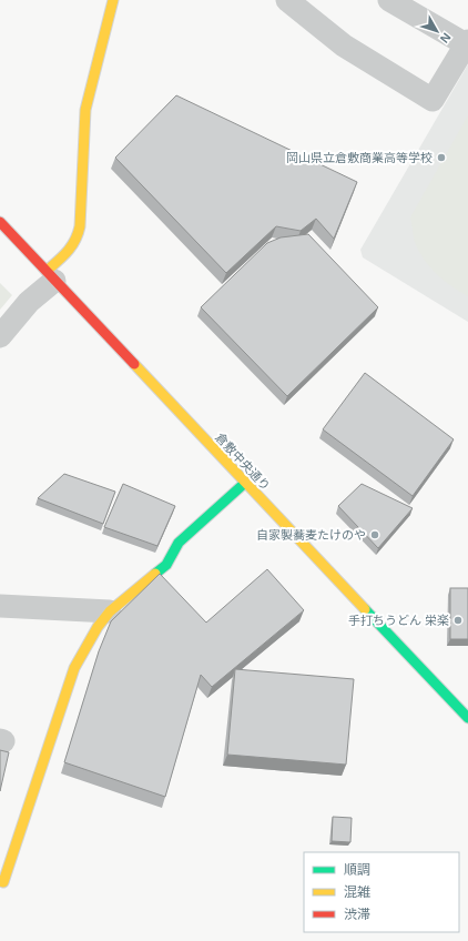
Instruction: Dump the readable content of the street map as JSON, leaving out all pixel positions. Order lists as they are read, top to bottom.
{
  "streets": {
    "street": ["倉敷中央通り"]
  },
  "places": ["岡山県立倉敷商業高等学校", "自家製蕎麦たけのや", "手打ちうどん 栄楽"],
  "legend": ["順調", "混雑", "渋滞"],
  "north": "bottom right"
}
